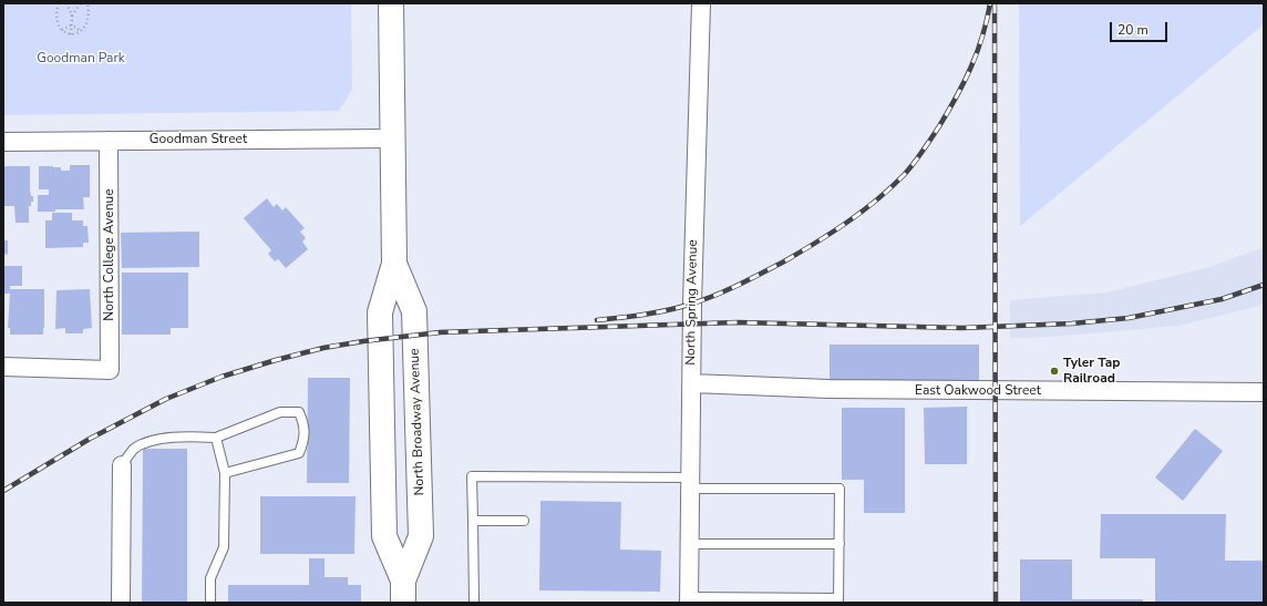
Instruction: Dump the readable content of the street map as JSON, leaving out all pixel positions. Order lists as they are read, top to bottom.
{
  "streets": {
    "main road": ["North Broadway Avenue"],
    "street": [
      "Goodman Street",
      "North College Avenue",
      "North Spring Avenue",
      "East Oakwood Street"
    ]
  },
  "crossings": [
    ["Goodman Street", "North College Avenue"],
    ["Goodman Street", "North Broadway Avenue"],
    ["North Spring Avenue", "East Oakwood Street"]
  ],
  "parks": ["Goodman Park"],
  "places": ["Tyler Tap Railroad"],
  "scale_bar": "20 m"
}
